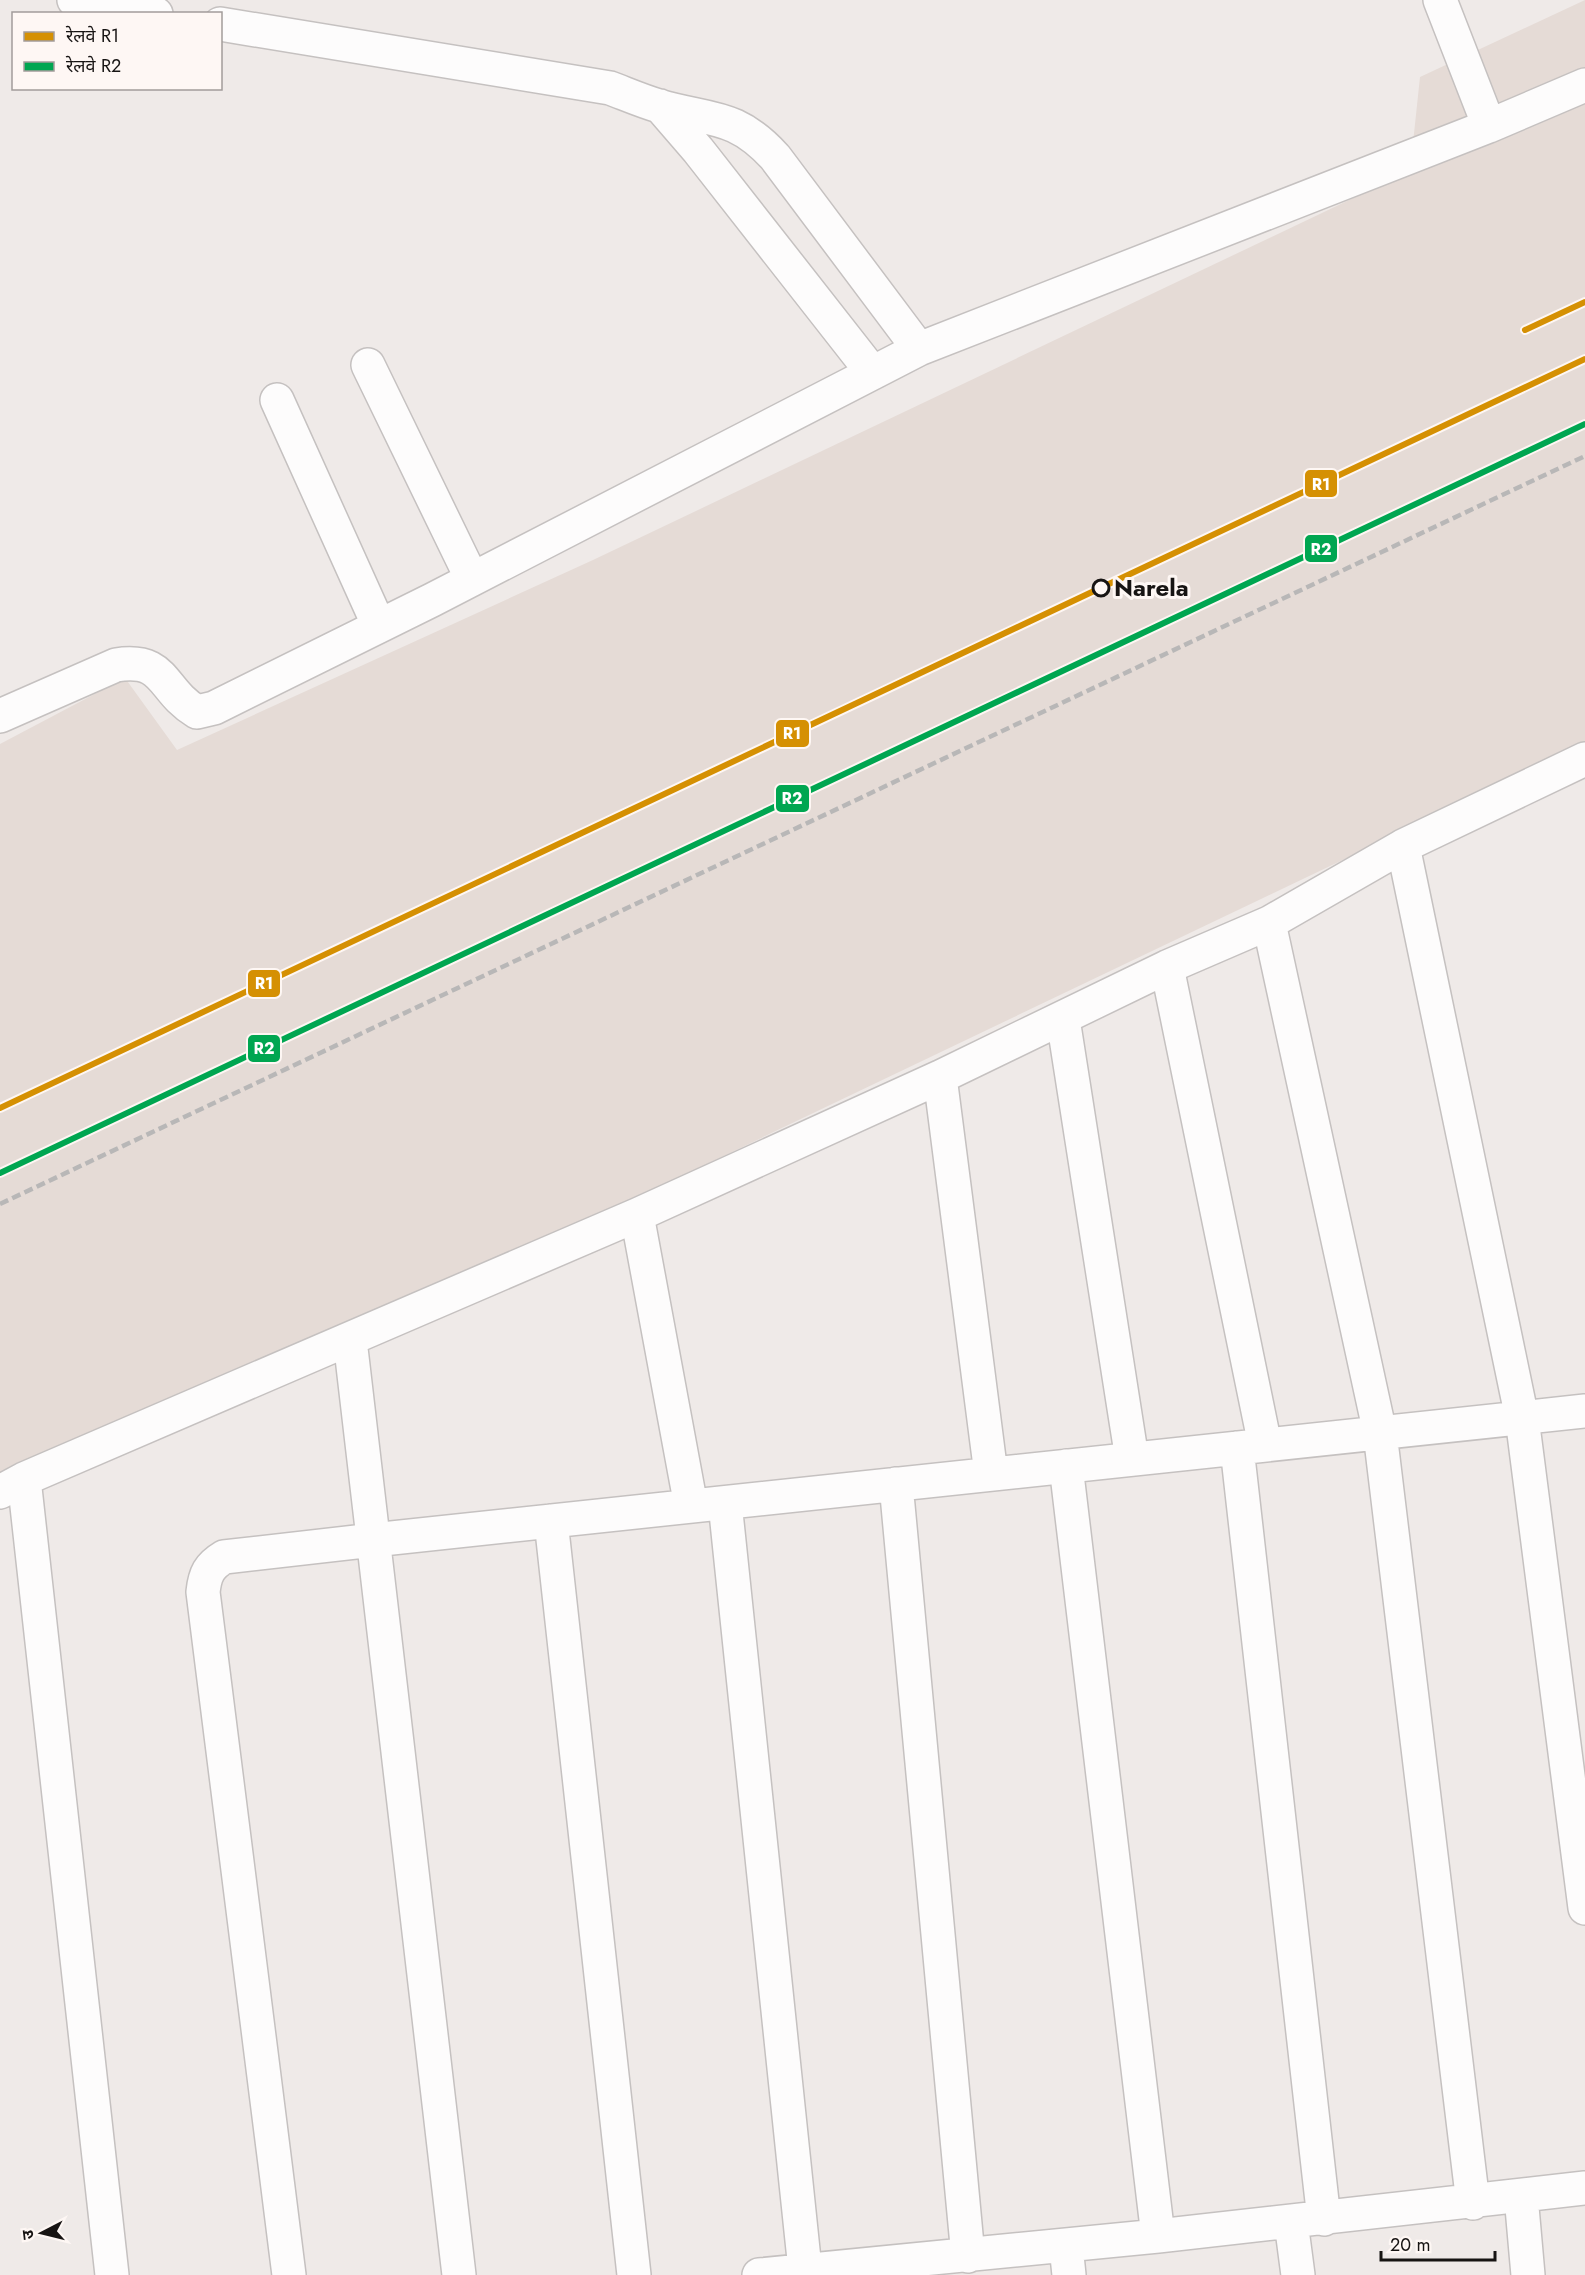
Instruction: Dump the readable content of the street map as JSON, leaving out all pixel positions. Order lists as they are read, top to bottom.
{
  "places": ["Narela"],
  "lines": ["rail line R1", "rail line R2"],
  "legend": ["रेलवे R1", "रेलवे R2"],
  "scale_bar": "20 m",
  "north": "left"
}
